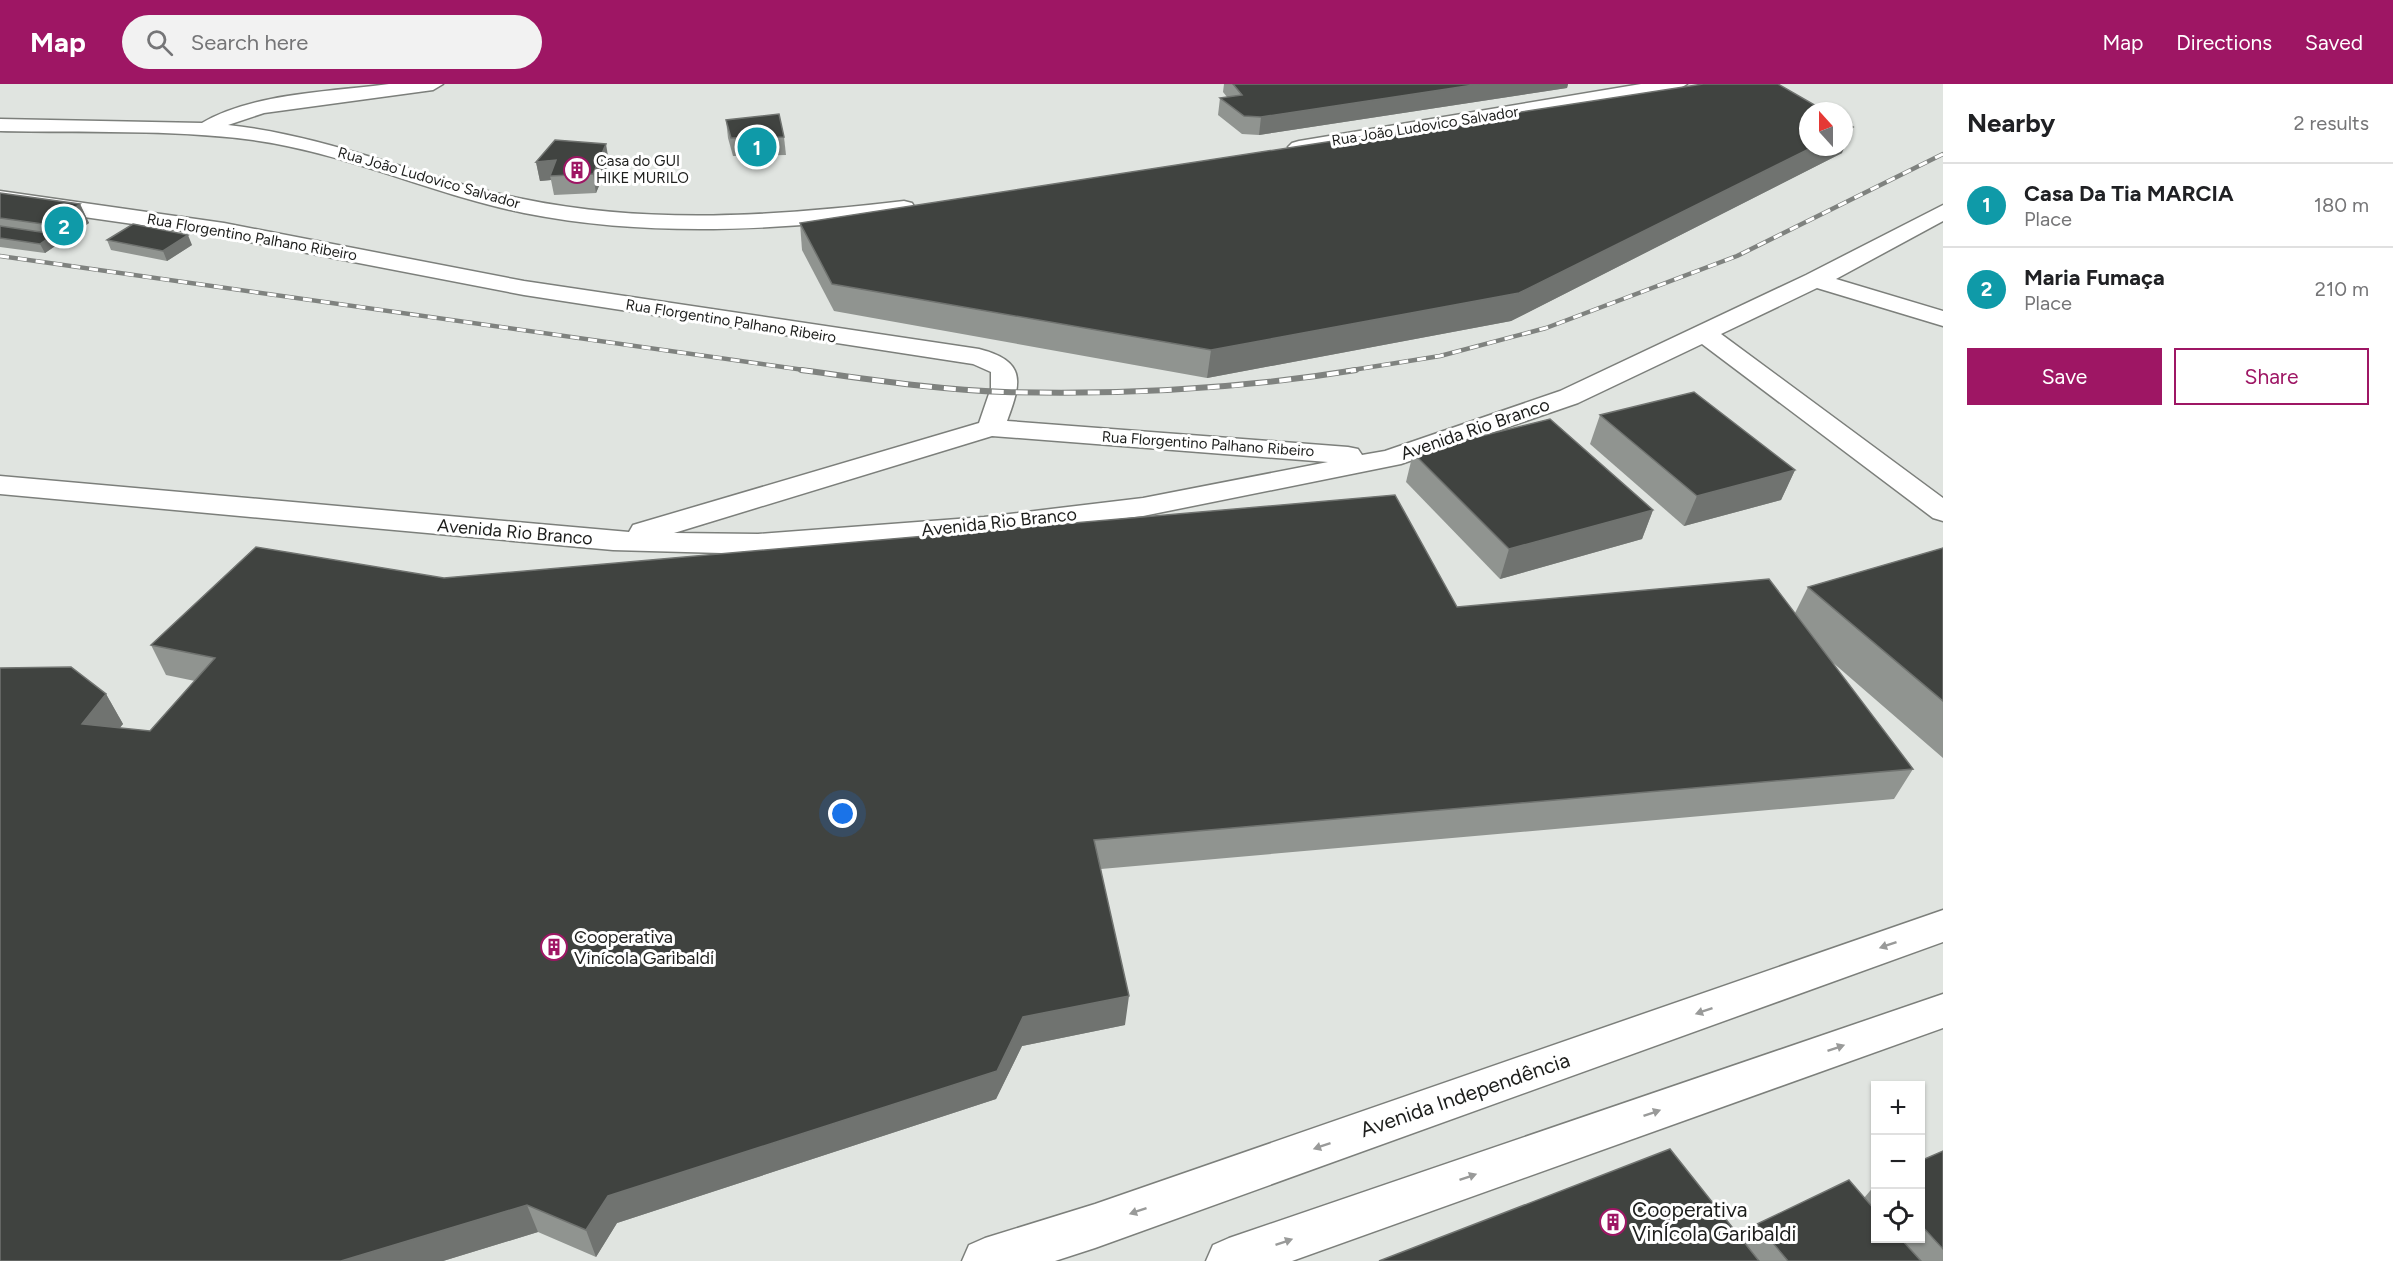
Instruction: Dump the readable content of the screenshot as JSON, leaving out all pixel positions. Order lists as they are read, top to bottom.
{
  "streets": {
    "street": [
      "Rua João Ludovico Salvador",
      "Rua Florgentino Palhano Ribeiro",
      "Avenida Rio Branco",
      "Avenida Independência"
    ]
  },
  "crossings": [
    ["Rua Florgentino Palhano Ribeiro", "Avenida Rio Branco"]
  ],
  "places": {
    "building": ["Casa do GUI HIKE MURILO", "Cooperativa Vinícola Garibaldi", "Cooperativa VinÍcola Garibaldi"]
  },
  "north": "top",
  "page": {
    "header": "Map",
    "search": "Search here",
    "nav": ["Map", "Directions", "Saved"],
    "heading": ["Nearby", "2 results"],
    "pins": ["1", "2"],
    "list": [
      {
        "mark": "1",
        "name": "Casa Da Tia MARCIA",
        "note": "Place",
        "value": "180 m"
      },
      {
        "mark": "2",
        "name": "Maria Fumaça",
        "note": "Place",
        "value": "210 m"
      }
    ],
    "buttons": ["Save", "Share"],
    "map_buttons": ["+", "−"]
  }
}
